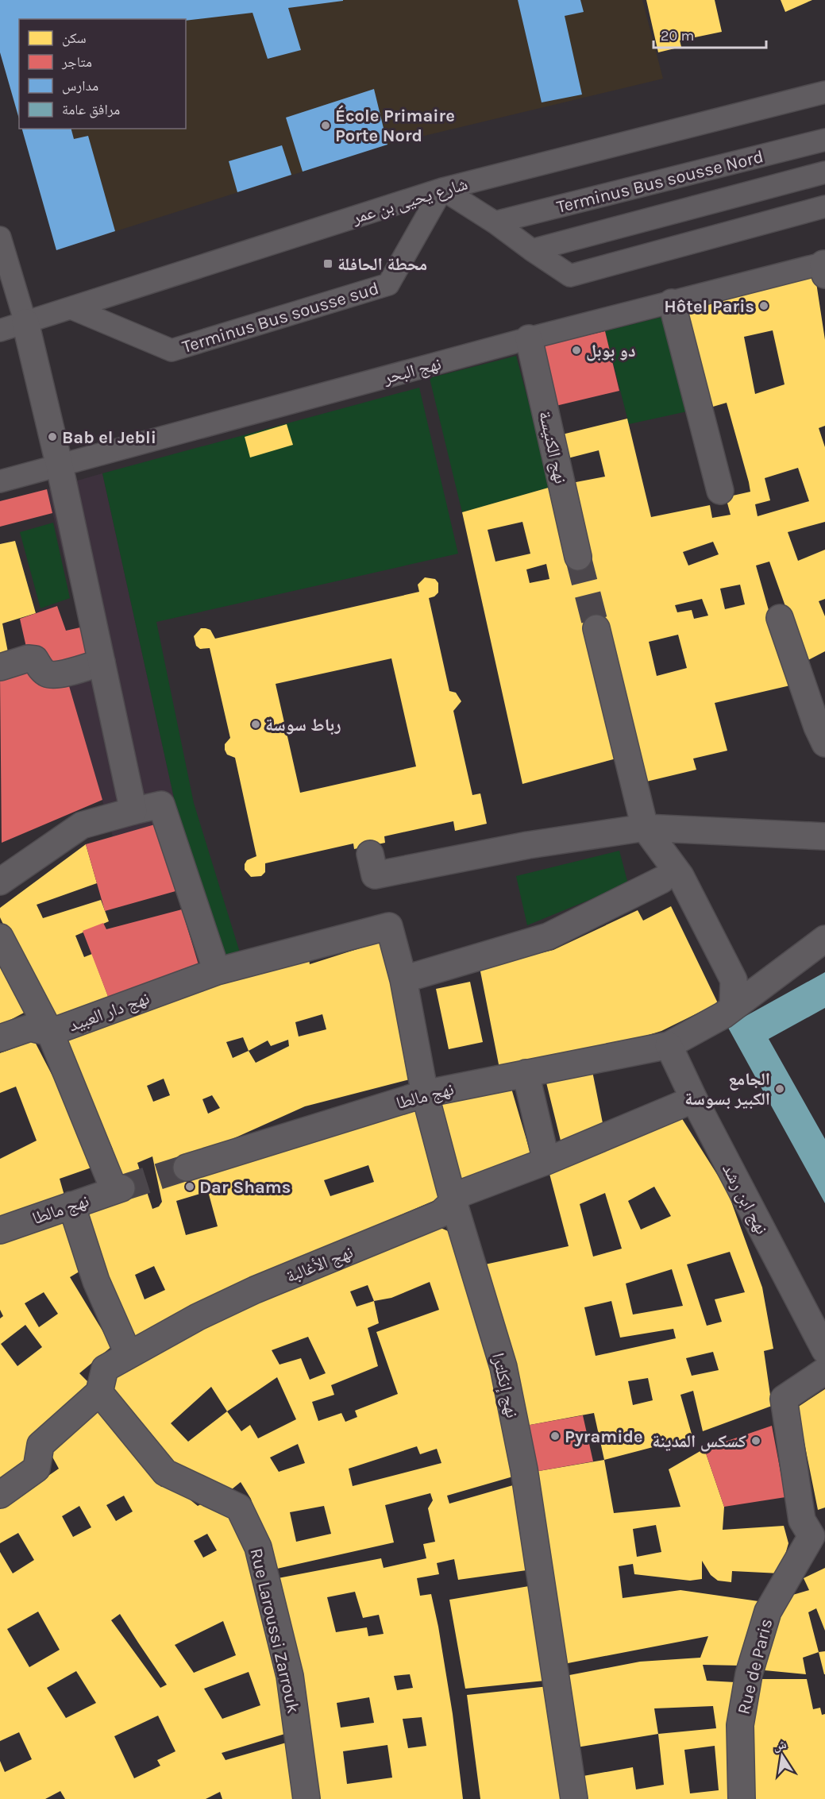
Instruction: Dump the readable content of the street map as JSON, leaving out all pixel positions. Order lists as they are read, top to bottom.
{
  "streets": {
    "street": [
      "نهج الكنيسة",
      "نهج دار العبيد",
      "نهج مالطا",
      "نهج ابن رشد",
      "نهج الأغالبة",
      "نهج إنكلترا",
      "Rue Laroussi Zarrouk",
      "Rue de Paris"
    ],
    "lane": [
      "Terminus Bus sousse Nord",
      "شارع يحيى بن عمر",
      "Terminus Bus sousse sud",
      "نهج البحر"
    ]
  },
  "crossings": [
    ["شارع يحيى بن عمر", "Terminus Bus sousse sud"],
    ["نهج البحر", "نهج الكنيسة"],
    ["نهج دار العبيد", "نهج مالطا"],
    ["نهج دار العبيد", "نهج إنكلترا"],
    ["نهج مالطا", "نهج ابن رشد"],
    ["نهج مالطا", "نهج إنكلترا"],
    ["نهج ابن رشد", "نهج الأغالبة"],
    ["نهج الأغالبة", "نهج إنكلترا"],
    ["نهج الأغالبة", "Rue Laroussi Zarrouk"]
  ],
  "places": {
    "other": [
      "École Primaire Porte Nord",
      "Hôtel Paris",
      "دو بوبل",
      "Bab el Jebli",
      "رباط سوسة",
      "الجامع الكبير بسوسة",
      "Dar Shams",
      "Pyramide",
      "كسكس المدينة"
    ],
    "transit": ["محطة الحافلة"]
  },
  "legend": [
    "سكن",
    "متاجر",
    "مدارس",
    "مرافق عامة"
  ],
  "scale_bar": "20 m",
  "north": "top"
}
